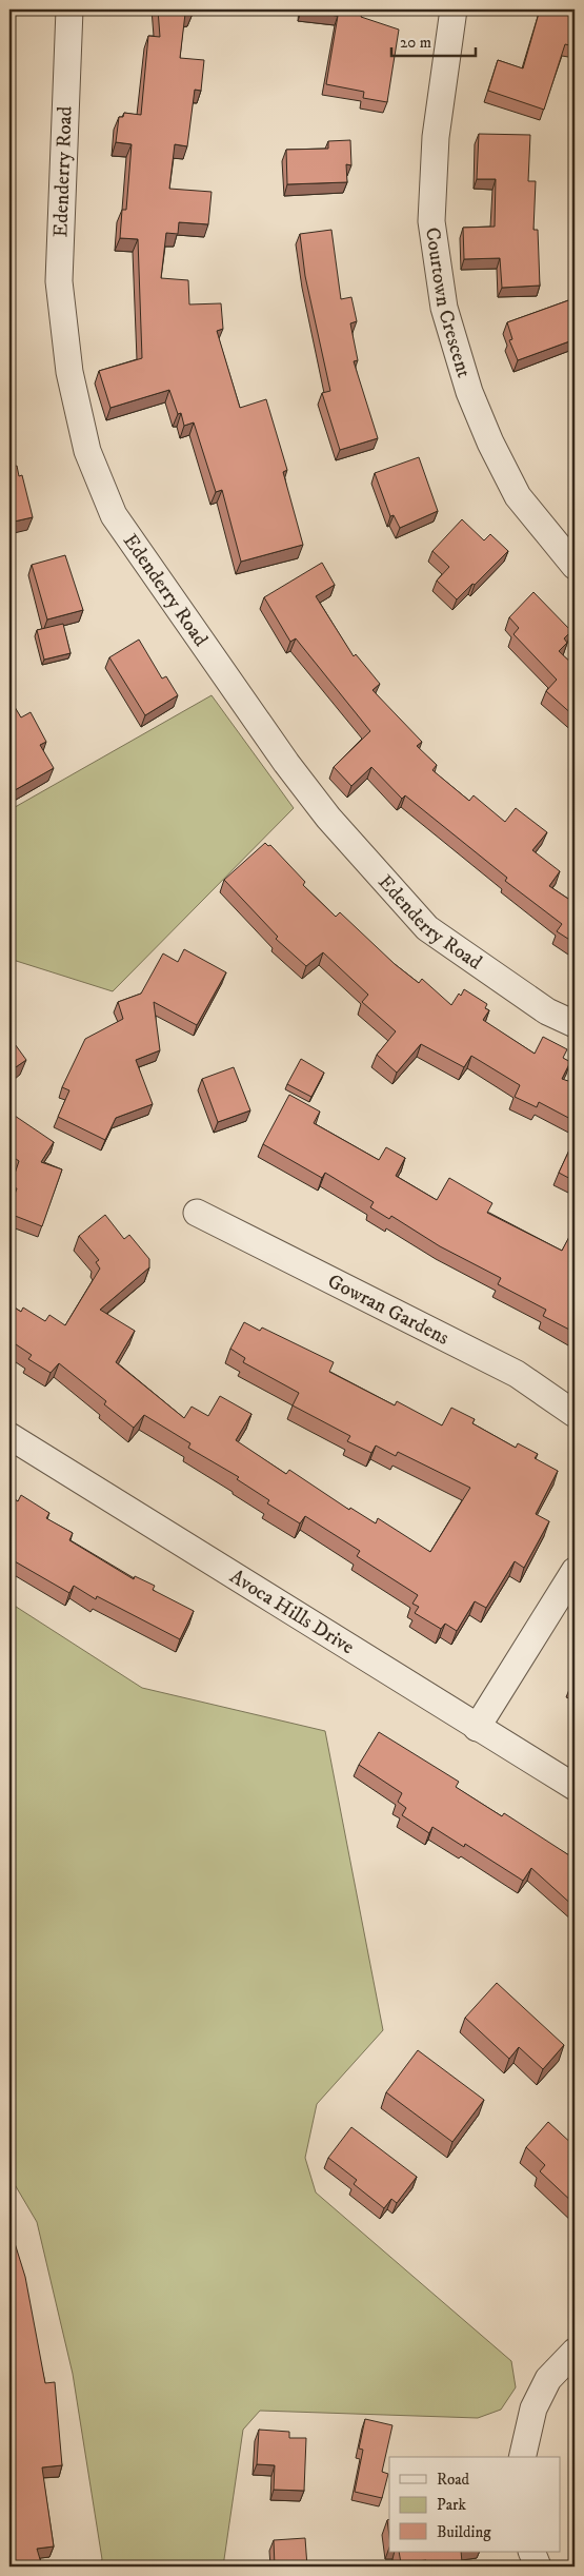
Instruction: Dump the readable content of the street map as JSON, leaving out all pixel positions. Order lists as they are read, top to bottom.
{
  "streets": {
    "street": [
      "Edenderry Road",
      "Courtown Crescent",
      "Gowran Gardens",
      "Avoca Hills Drive"
    ]
  },
  "legend": ["Road", "Park", "Building"],
  "scale_bar": "20 m"
}
